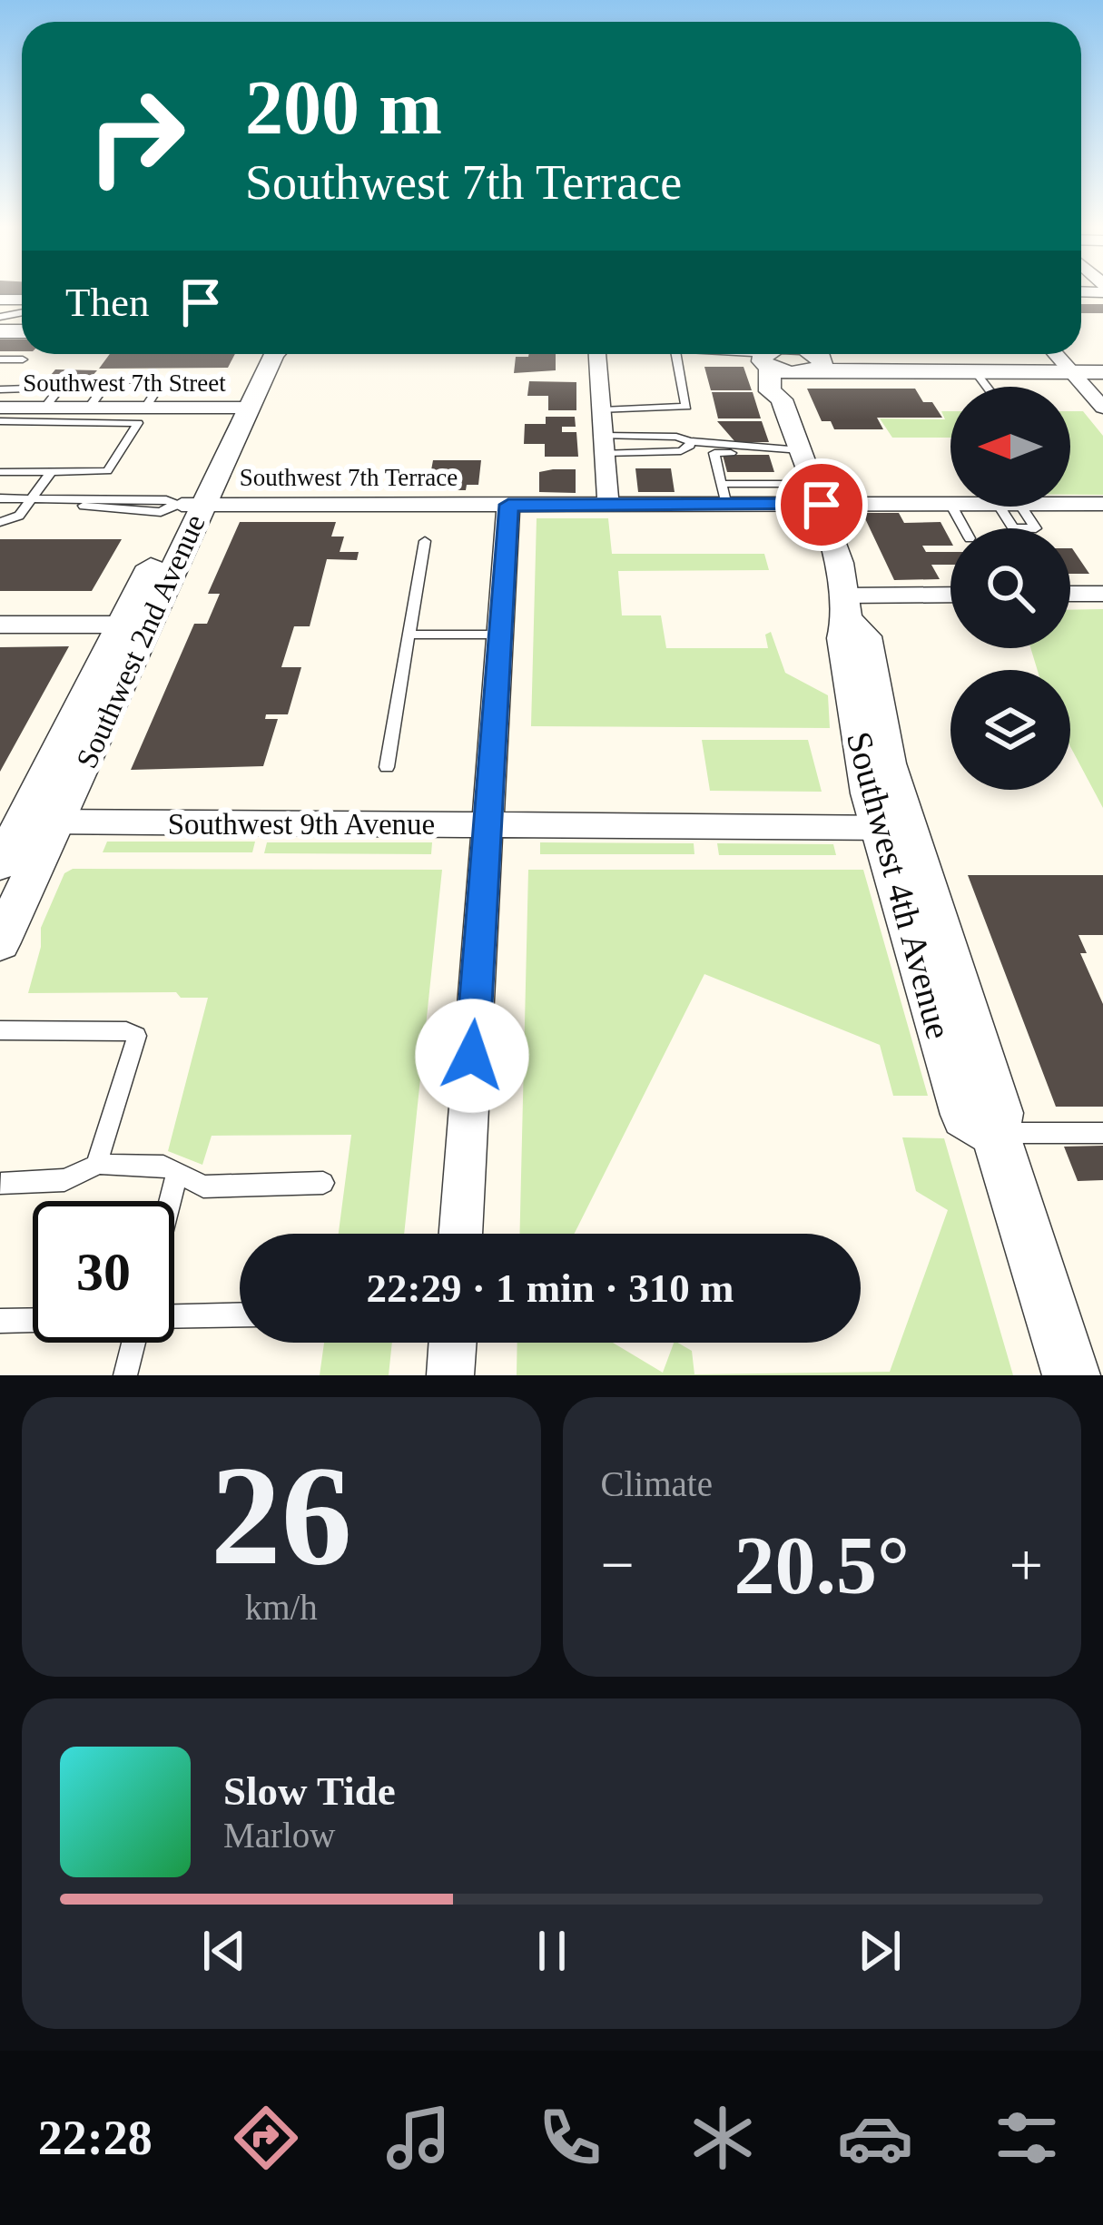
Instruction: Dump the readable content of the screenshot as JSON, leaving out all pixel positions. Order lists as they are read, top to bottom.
{
  "streets": {
    "street": [
      "Southwest 7th Street",
      "Southwest 7th Terrace",
      "Southwest 2nd Avenue",
      "Southwest 9th Avenue",
      "Southwest 4th Avenue"
    ]
  },
  "crossings": [
    ["Southwest 7th Street", "Southwest 2nd Avenue"],
    ["Southwest 7th Terrace", "Southwest 2nd Avenue"],
    ["Southwest 7th Terrace", "Southwest 4th Avenue"],
    ["Southwest 2nd Avenue", "Southwest 9th Avenue"],
    ["Southwest 9th Avenue", "Southwest 4th Avenue"]
  ],
  "north": "left",
  "page": {
    "turn": ["200 m", "Southwest 7th Terrace"],
    "then": "Then",
    "limit": "30",
    "trip": "22:29 · 1 min · 310 m",
    "tile": [
      ["26", "km/h"],
      "Climate"
    ],
    "heat": ["−", "20.5°", "+"],
    "song": ["Slow Tide", "Marlow"],
    "tabs": "22:28"
  }
}
